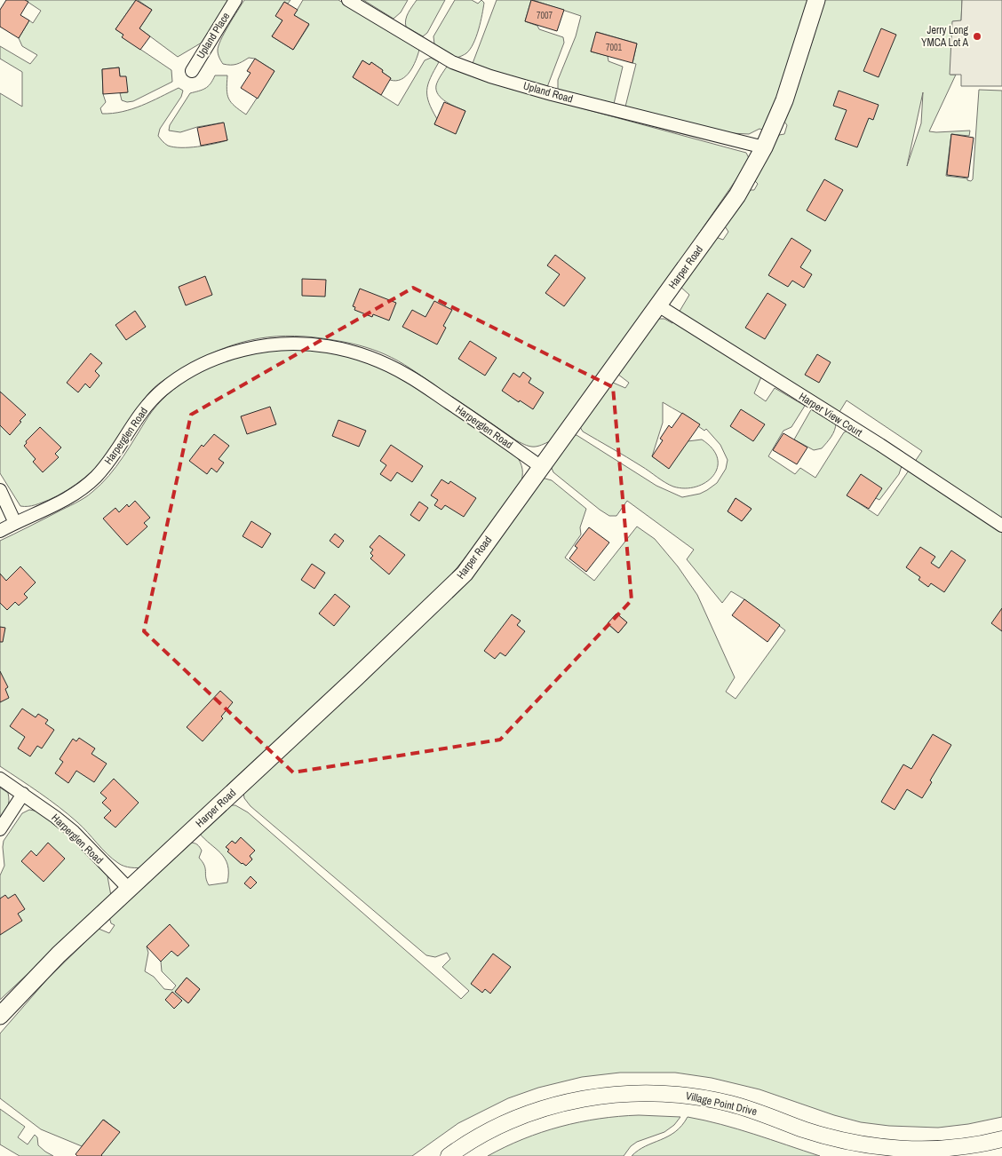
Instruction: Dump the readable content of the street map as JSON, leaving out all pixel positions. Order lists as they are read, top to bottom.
{
  "streets": {
    "main road": ["Harper Road"],
    "street": [
      "Upland Place",
      "Upland Road",
      "Harper View Court",
      "Harperglen Road",
      "Village Point Drive"
    ]
  },
  "crossings": [
    ["Upland Road", "Harper Road"],
    ["Harper Road", "Harper View Court"],
    ["Harper Road", "Harperglen Road"]
  ],
  "places": ["Jerry Long YMCA Lot A"],
  "house_numbers": ["7007", "7001"]
}
